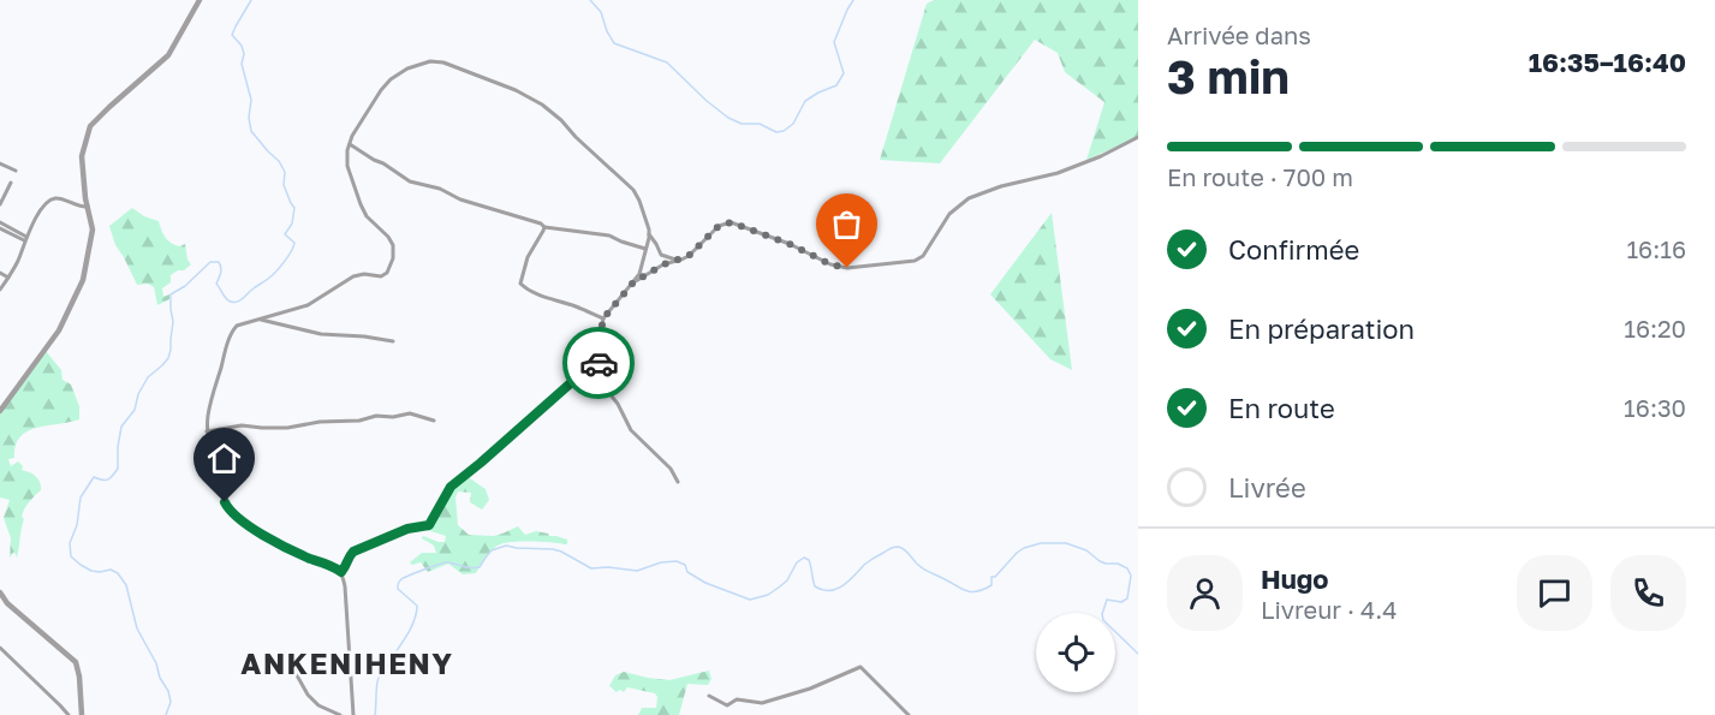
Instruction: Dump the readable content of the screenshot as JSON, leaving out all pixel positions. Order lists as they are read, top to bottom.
{
  "districts": ["ANKENIHENY"],
  "page": {
    "heading": ["3 min", "Arrivée dans", "16:35–16:40"],
    "panel": ["Hugo", "Livreur · 4.4"],
    "bar": "En route · 700 m",
    "list": [
      ["Confirmée", "16:16"],
      ["En préparation", "16:20"],
      ["En route", "16:30"],
      "Livrée"
    ]
  }
}
